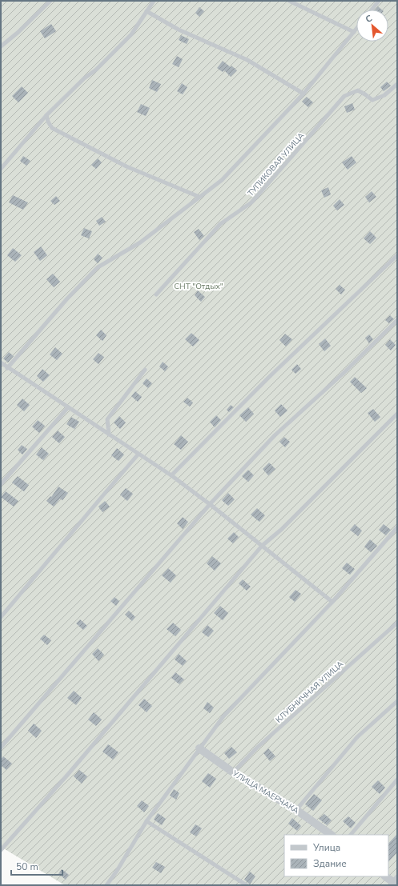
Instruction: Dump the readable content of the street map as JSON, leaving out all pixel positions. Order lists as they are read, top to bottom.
{
  "streets": {
    "street": ["УЛИЦА МАЕРЧАКА"],
    "lane": ["ТУПИКОВАЯ УЛИЦА", "КЛУБНИЧНАЯ УЛИЦА"]
  },
  "crossings": [
    ["КЛУБНИЧНАЯ УЛИЦА", "УЛИЦА МАЕРЧАКА"]
  ],
  "parks": ["СНТ \"Отдых\""],
  "legend": ["Улица", "Здание"],
  "scale_bar": "50 m",
  "north": "top left"
}
